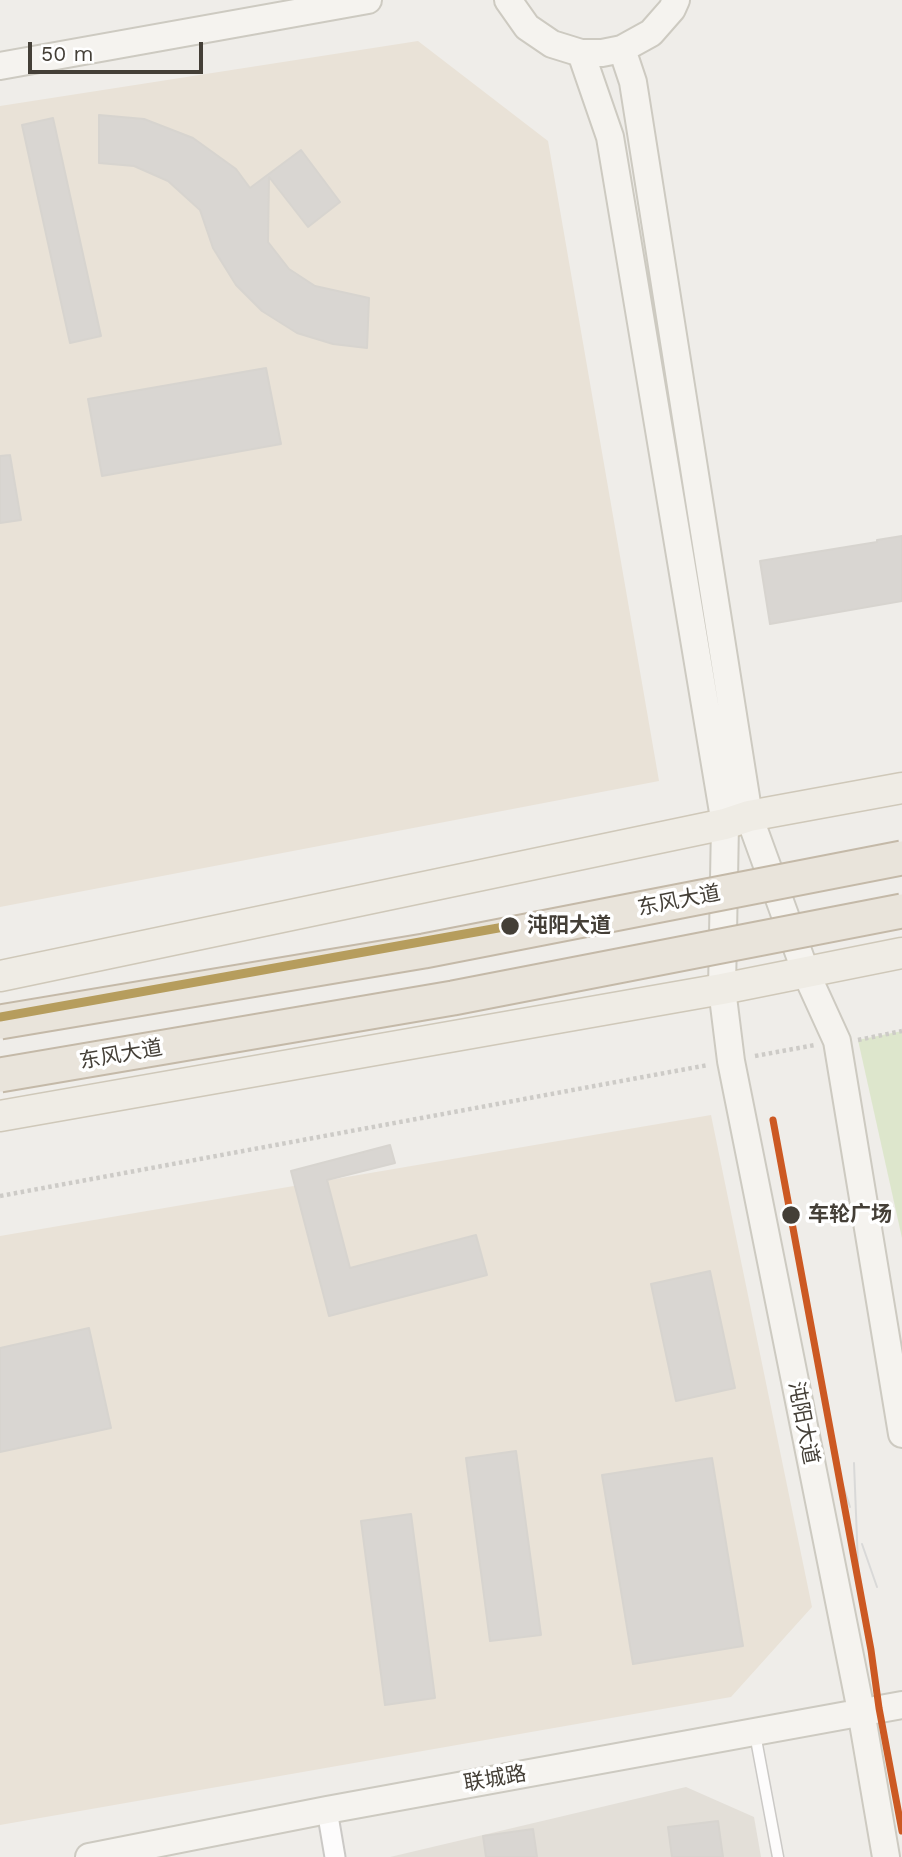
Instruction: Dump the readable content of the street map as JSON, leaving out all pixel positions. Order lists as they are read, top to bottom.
{
  "streets": {
    "highway": ["东风大道"],
    "main road": ["沌阳大道", "联城路"]
  },
  "crossings": [
    ["沌阳大道", "联城路"]
  ],
  "places": ["沌阳大道", "车轮广场"],
  "scale_bar": "50 m"
}
